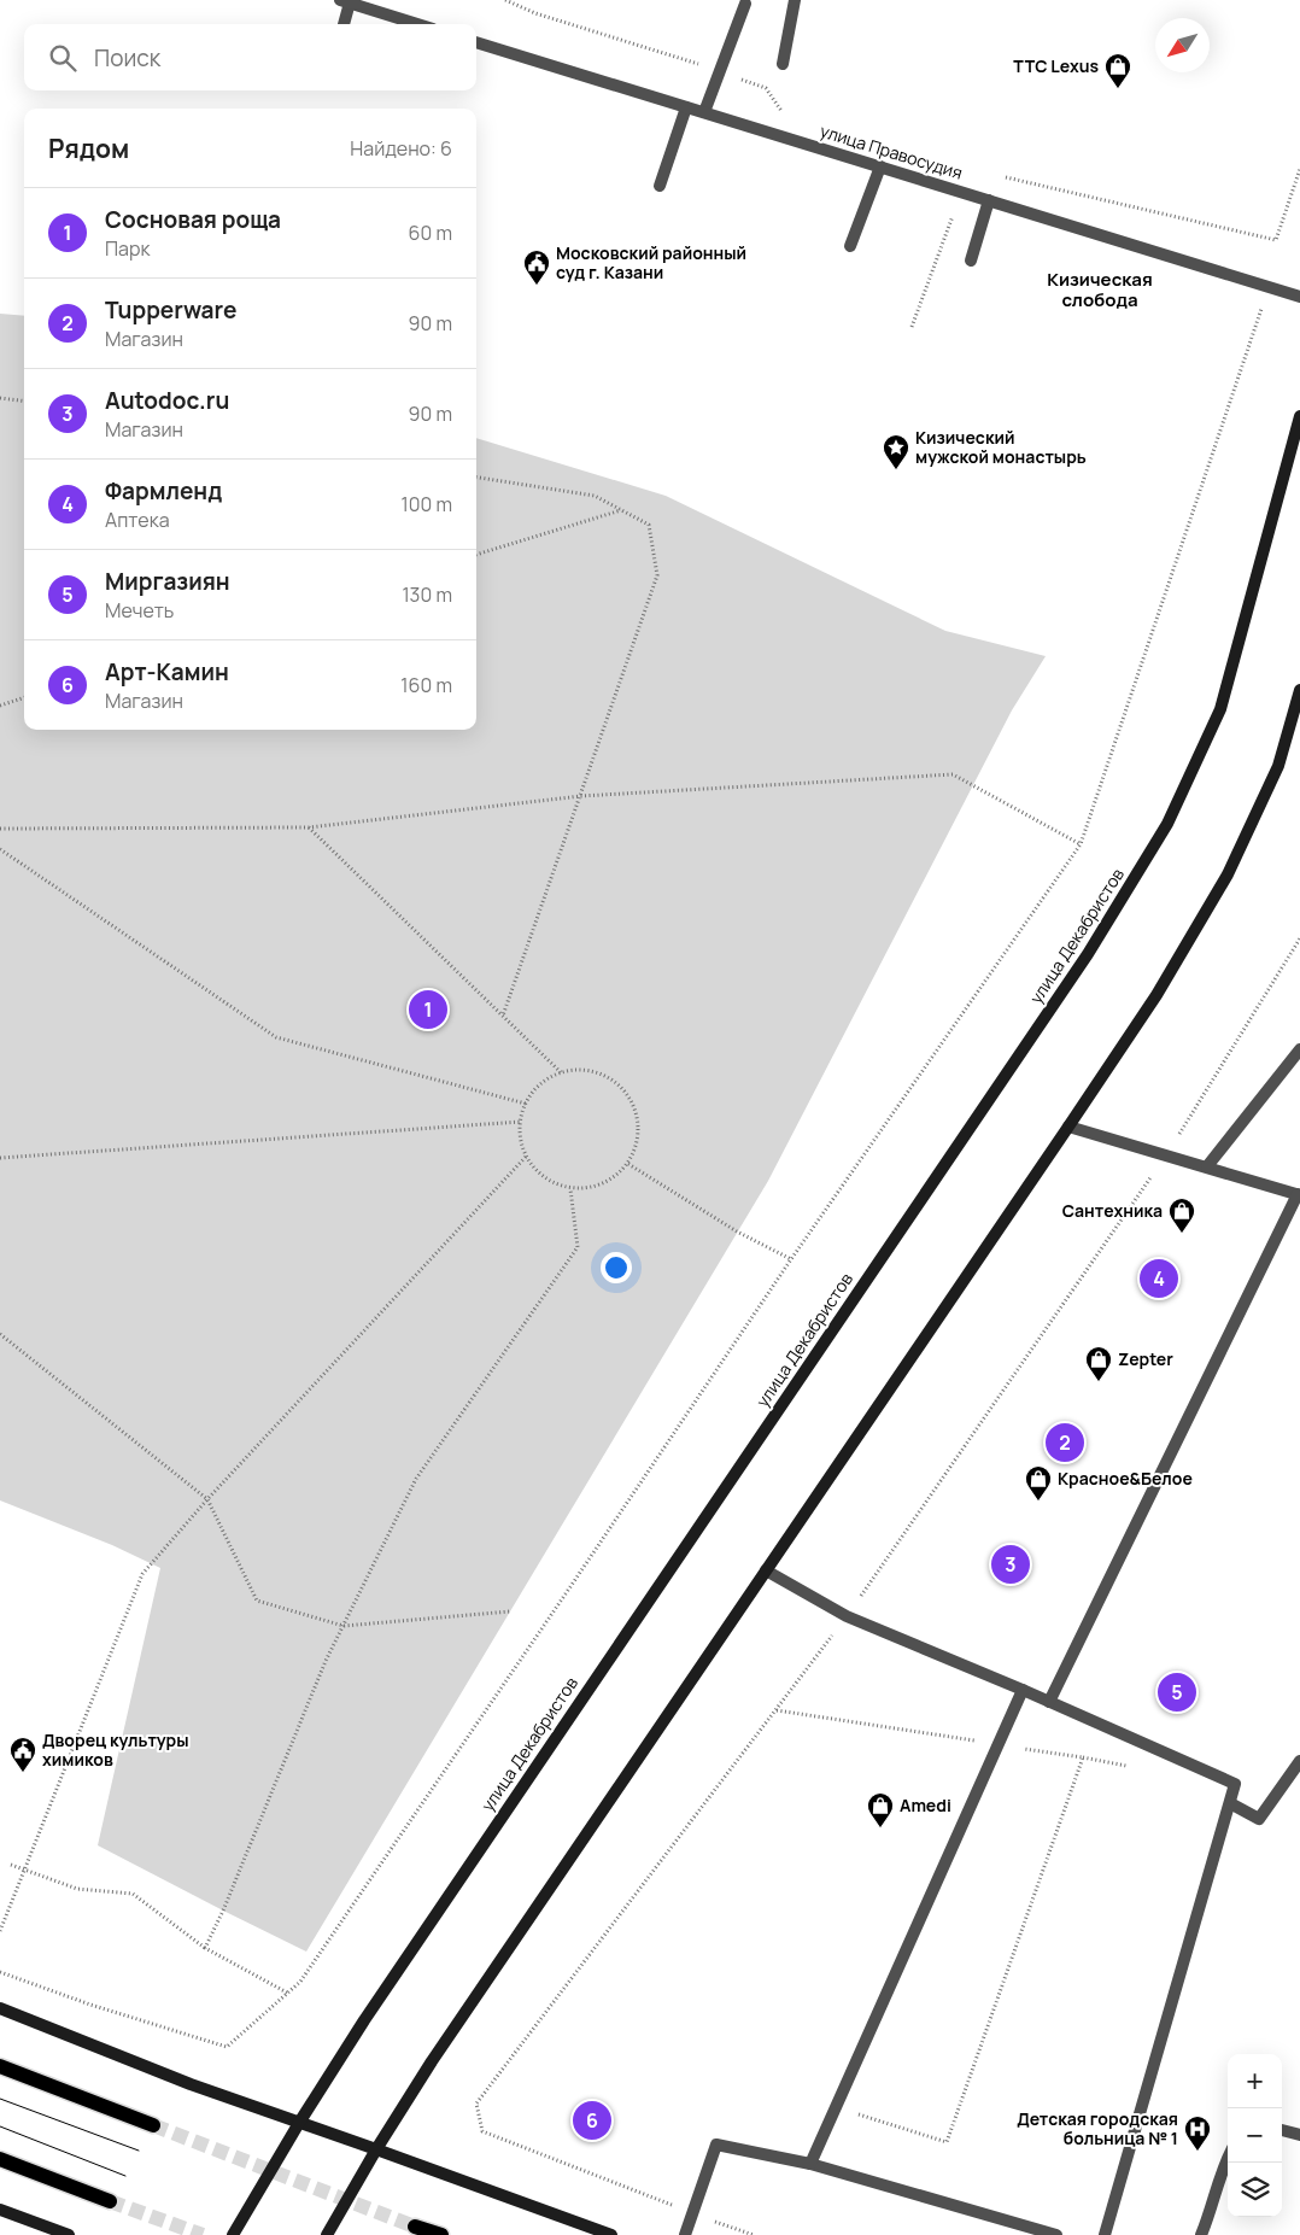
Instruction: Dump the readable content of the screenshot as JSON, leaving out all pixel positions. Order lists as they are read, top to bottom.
{
  "streets": {
    "main road": ["улица Декабристов"],
    "street": ["улица Правосудия"]
  },
  "districts": ["Кизическая слобода"],
  "places": {
    "shop": [
      "ТТС Lexus",
      "Сантехника",
      "Zepter",
      "Красное&Белое",
      "Amedi"
    ],
    "public building": ["Московский районный суд г. Казани", "Дворец культуры химиков"],
    "place": ["Кизический мужской монастырь"],
    "hospital": ["Детская городская больница № 1"]
  },
  "north": "bottom left",
  "page": {
    "search": "Поиск",
    "heading": ["Рядом", "Найдено: 6"],
    "list": [
      {
        "mark": "1",
        "name": "Сосновая роща",
        "note": "Парк",
        "value": "60 m"
      },
      {
        "mark": "2",
        "name": "Tupperware",
        "note": "Магазин",
        "value": "90 m"
      },
      {
        "mark": "3",
        "name": "Autodoc.ru",
        "note": "Магазин",
        "value": "90 m"
      },
      {
        "mark": "4",
        "name": "Фармленд",
        "note": "Аптека",
        "value": "100 m"
      },
      {
        "mark": "5",
        "name": "Миргазиян",
        "note": "Мечеть",
        "value": "130 m"
      },
      {
        "mark": "6",
        "name": "Арт-Камин",
        "note": "Магазин",
        "value": "160 m"
      }
    ],
    "pins": [
      "1",
      "4",
      "2",
      "3",
      "5",
      "6"
    ],
    "map_buttons": ["+", "−"]
  }
}
